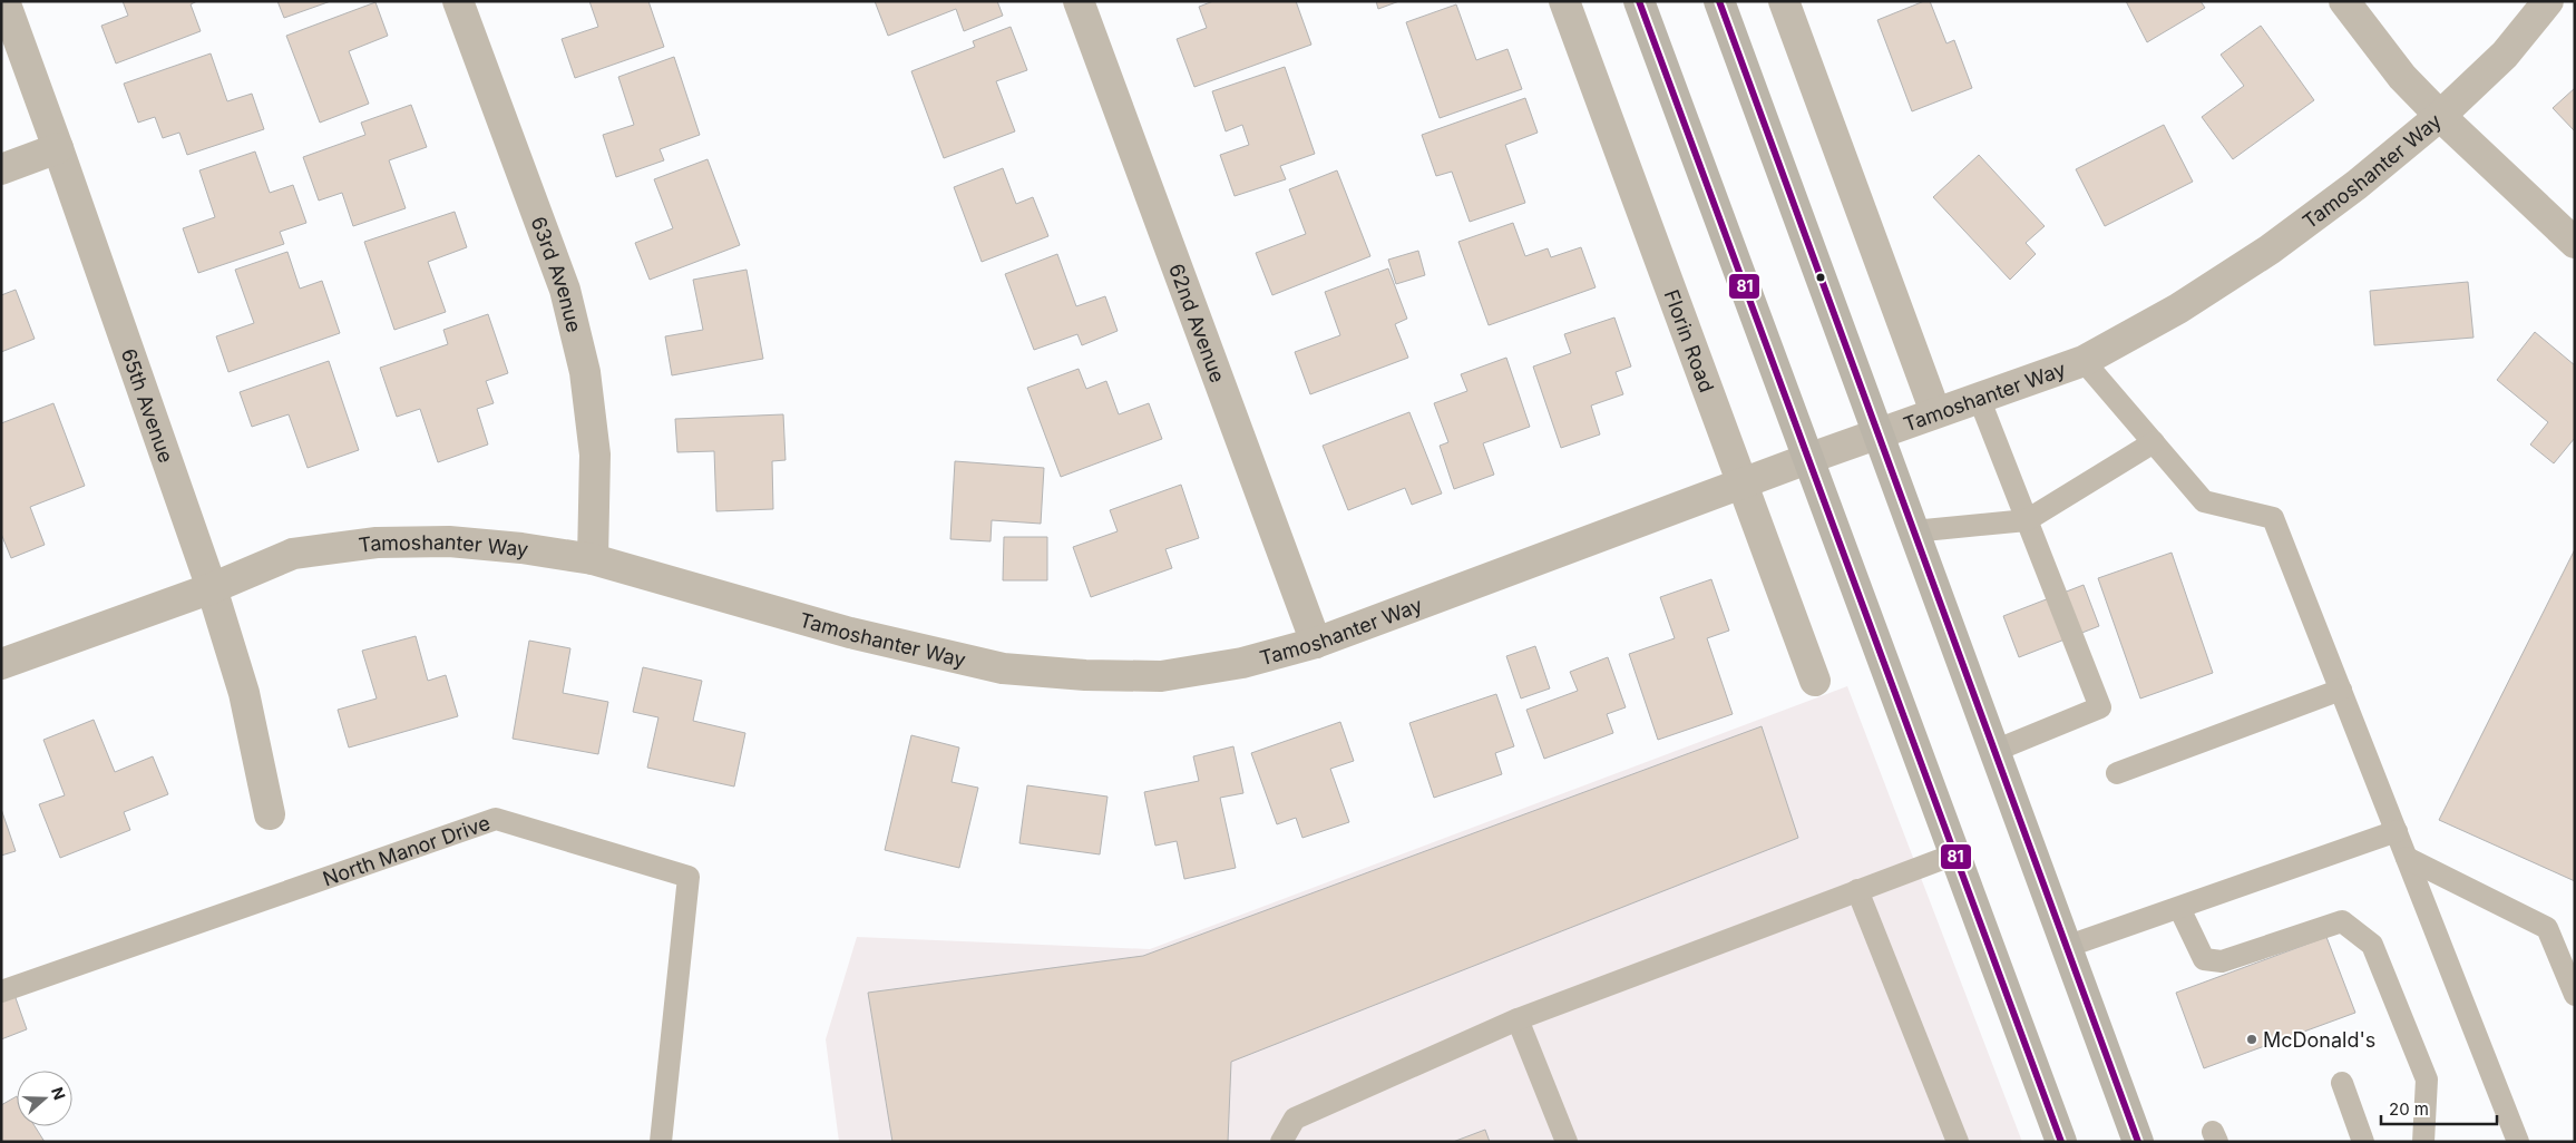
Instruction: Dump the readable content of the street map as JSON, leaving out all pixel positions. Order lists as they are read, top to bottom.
{
  "streets": {
    "street": [
      "Tamoshanter Way",
      "63rd Avenue",
      "62nd Avenue",
      "Florin Road",
      "65th Avenue"
    ],
    "lane": ["North Manor Drive"]
  },
  "crossings": [
    ["Tamoshanter Way", "63rd Avenue"],
    ["Tamoshanter Way", "62nd Avenue"],
    ["Tamoshanter Way", "Florin Road"],
    ["Tamoshanter Way", "65th Avenue"]
  ],
  "places": ["McDonald's"],
  "lines": ["transit line 81"],
  "scale_bar": "20 m",
  "north": "right"
}
